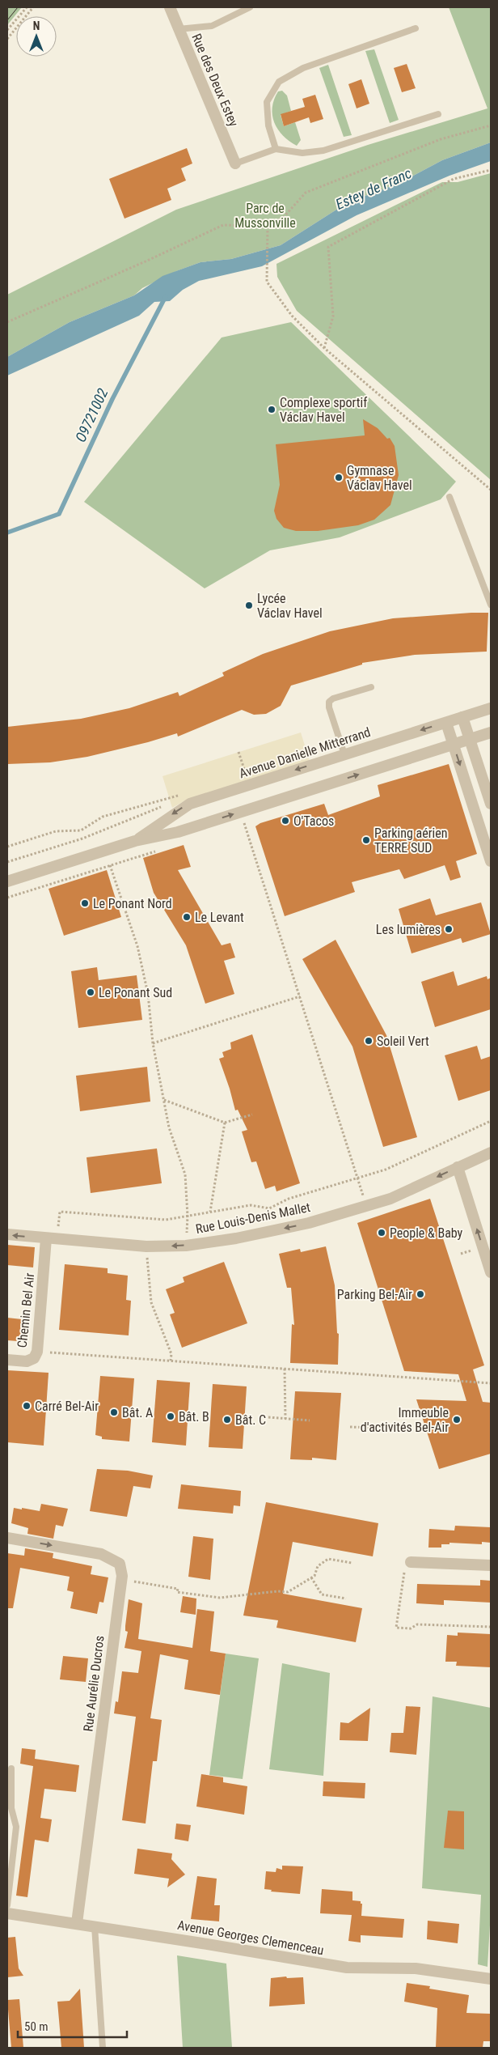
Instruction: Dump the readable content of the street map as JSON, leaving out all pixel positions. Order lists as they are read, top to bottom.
{
  "streets": {
    "street": [
      "Rue des Deux Estey",
      "Avenue Danielle Mitterrand",
      "Rue Louis-Denis Mallet",
      "Chemin Bel Air",
      "Rue Aurélie Ducros",
      "Avenue Georges Clemenceau"
    ]
  },
  "crossings": [
    ["Rue Louis-Denis Mallet", "Chemin Bel Air"],
    ["Rue Aurélie Ducros", "Avenue Georges Clemenceau"]
  ],
  "one_way": ["Rue Louis-Denis Mallet"],
  "water": ["Estey de Franc", "O9721002"],
  "parks": ["Parc de Mussonville"],
  "places": [
    "Complexe sportif Václav Havel",
    "Gymnase Václav Havel",
    "Lycée Václav Havel",
    "O'Tacos",
    "Parking aérien TERRE SUD",
    "Le Ponant Nord",
    "Le Levant",
    "Les lumières",
    "Le Ponant Sud",
    "Soleil Vert",
    "People & Baby",
    "Parking Bel-Air",
    "Carré Bel-Air",
    "Bât. A",
    "Bât. B",
    "Bât. C",
    "Immeuble d'activités Bel-Air"
  ],
  "scale_bar": "50 m",
  "north": "top"
}
